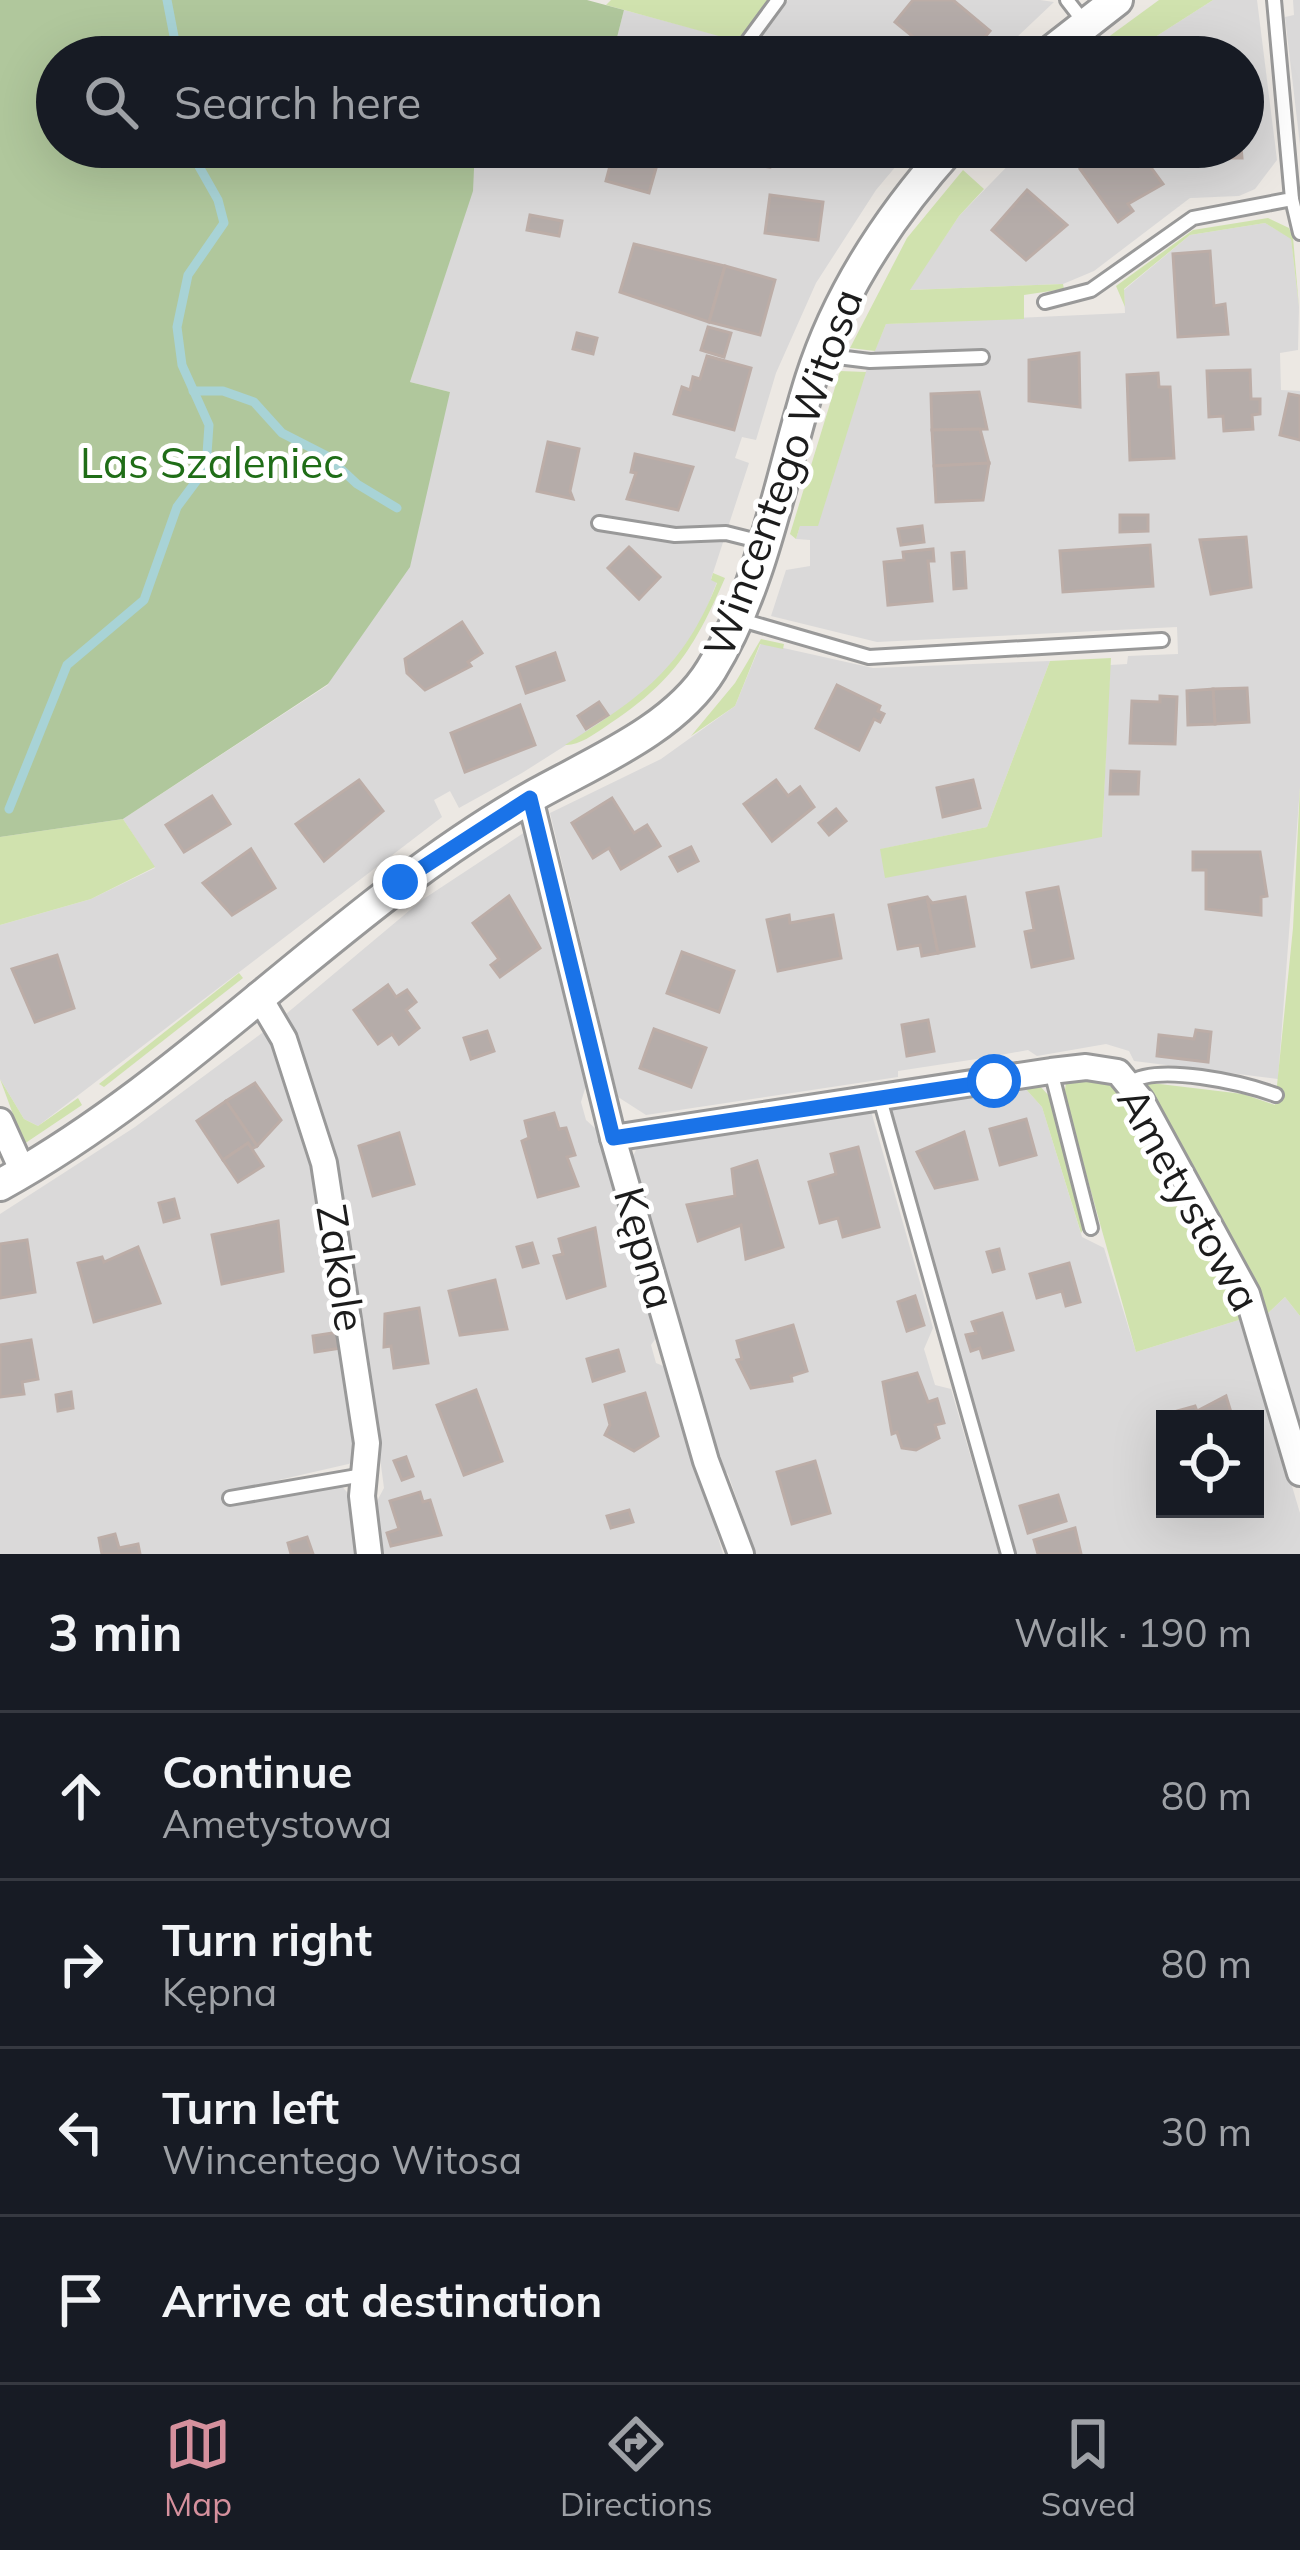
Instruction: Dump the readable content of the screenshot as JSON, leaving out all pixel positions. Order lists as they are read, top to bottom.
{
  "streets": {
    "street": [
      "Wincentego Witosa",
      "Ametystowa",
      "Kępna",
      "Zakole"
    ]
  },
  "crossings": [
    ["Wincentego Witosa", "Kępna"],
    ["Wincentego Witosa", "Zakole"],
    ["Ametystowa", "Kępna"]
  ],
  "parks": ["Las Szaleniec"],
  "page": {
    "search": "Search here",
    "heading": ["3 min", "Walk · 190 m"],
    "list": [
      ["Continue", "Ametystowa", "80 m"],
      ["Turn right", "Kępna", "80 m"],
      ["Turn left", "Wincentego Witosa", "30 m"],
      "Arrive at destination"
    ],
    "nav": ["Map", "Directions", "Saved"]
  }
}
